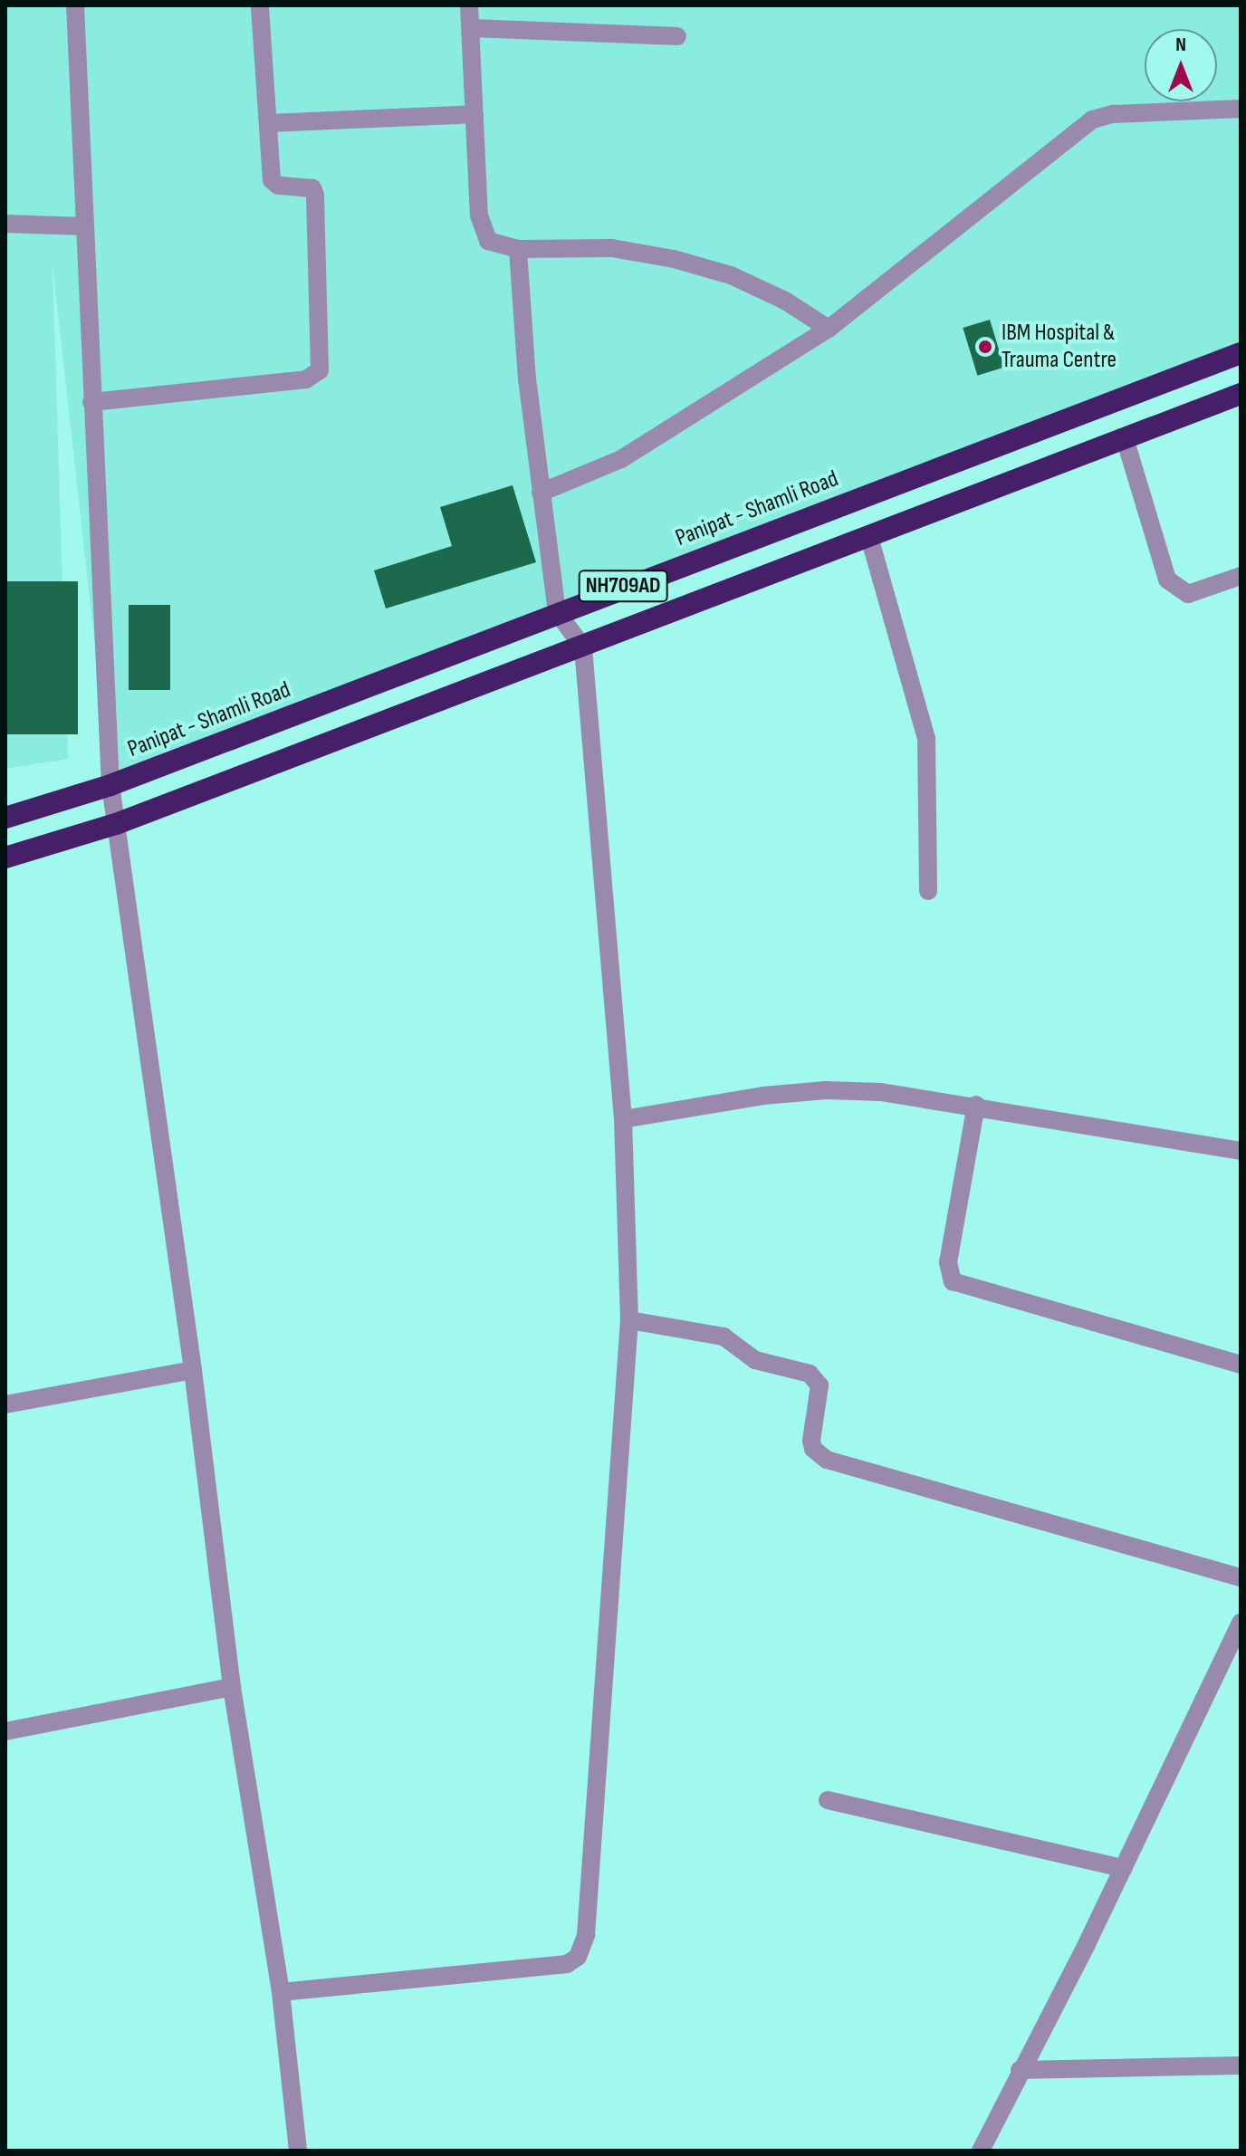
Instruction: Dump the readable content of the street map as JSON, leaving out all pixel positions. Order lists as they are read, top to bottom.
{
  "streets": {
    "highway": ["Panipat - Shamli Road", "NH709AD"]
  },
  "places": ["IBM Hospital & Trauma Centre"],
  "north": "top"
}
